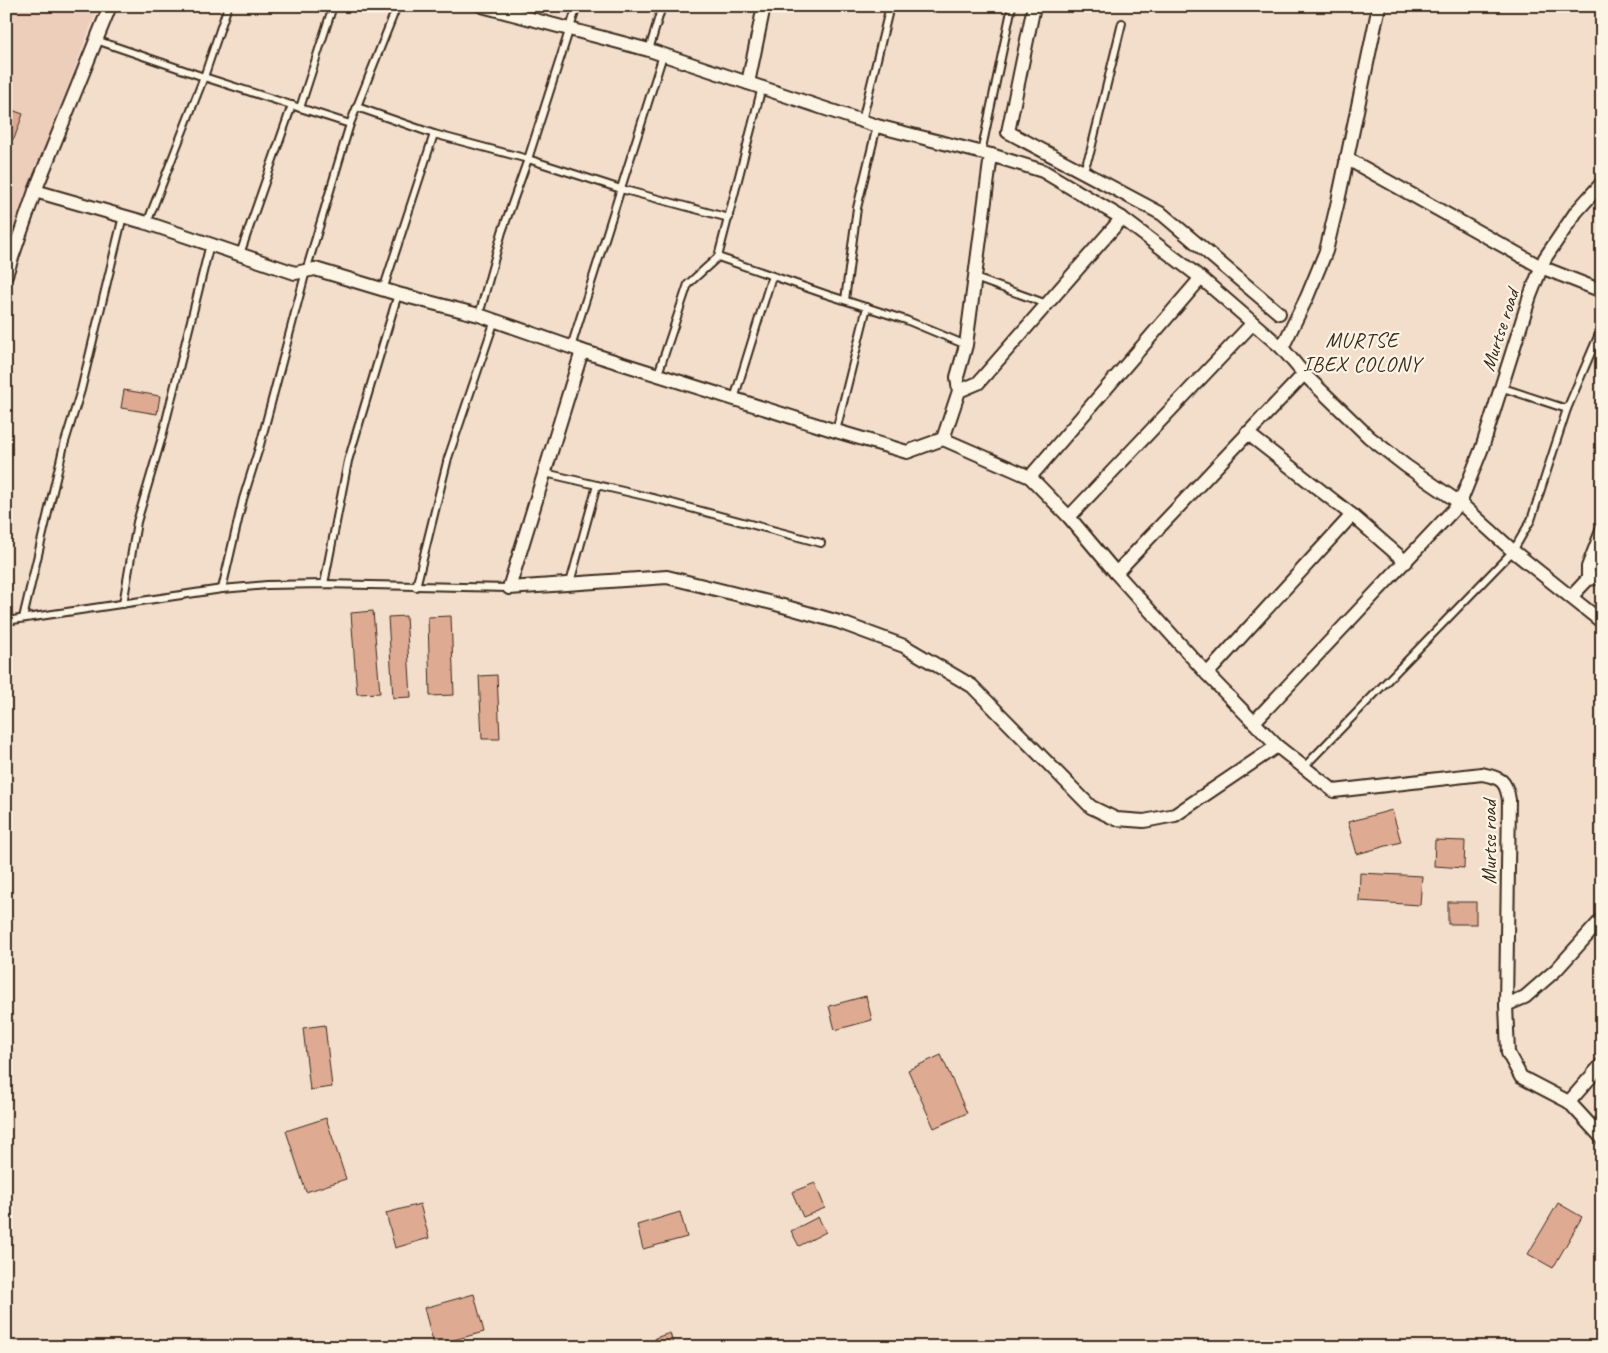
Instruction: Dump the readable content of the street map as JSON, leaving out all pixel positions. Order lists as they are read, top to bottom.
{
  "streets": {
    "street": ["Murtse road"]
  },
  "districts": ["MURTSE IBEX COLONY"]
}
